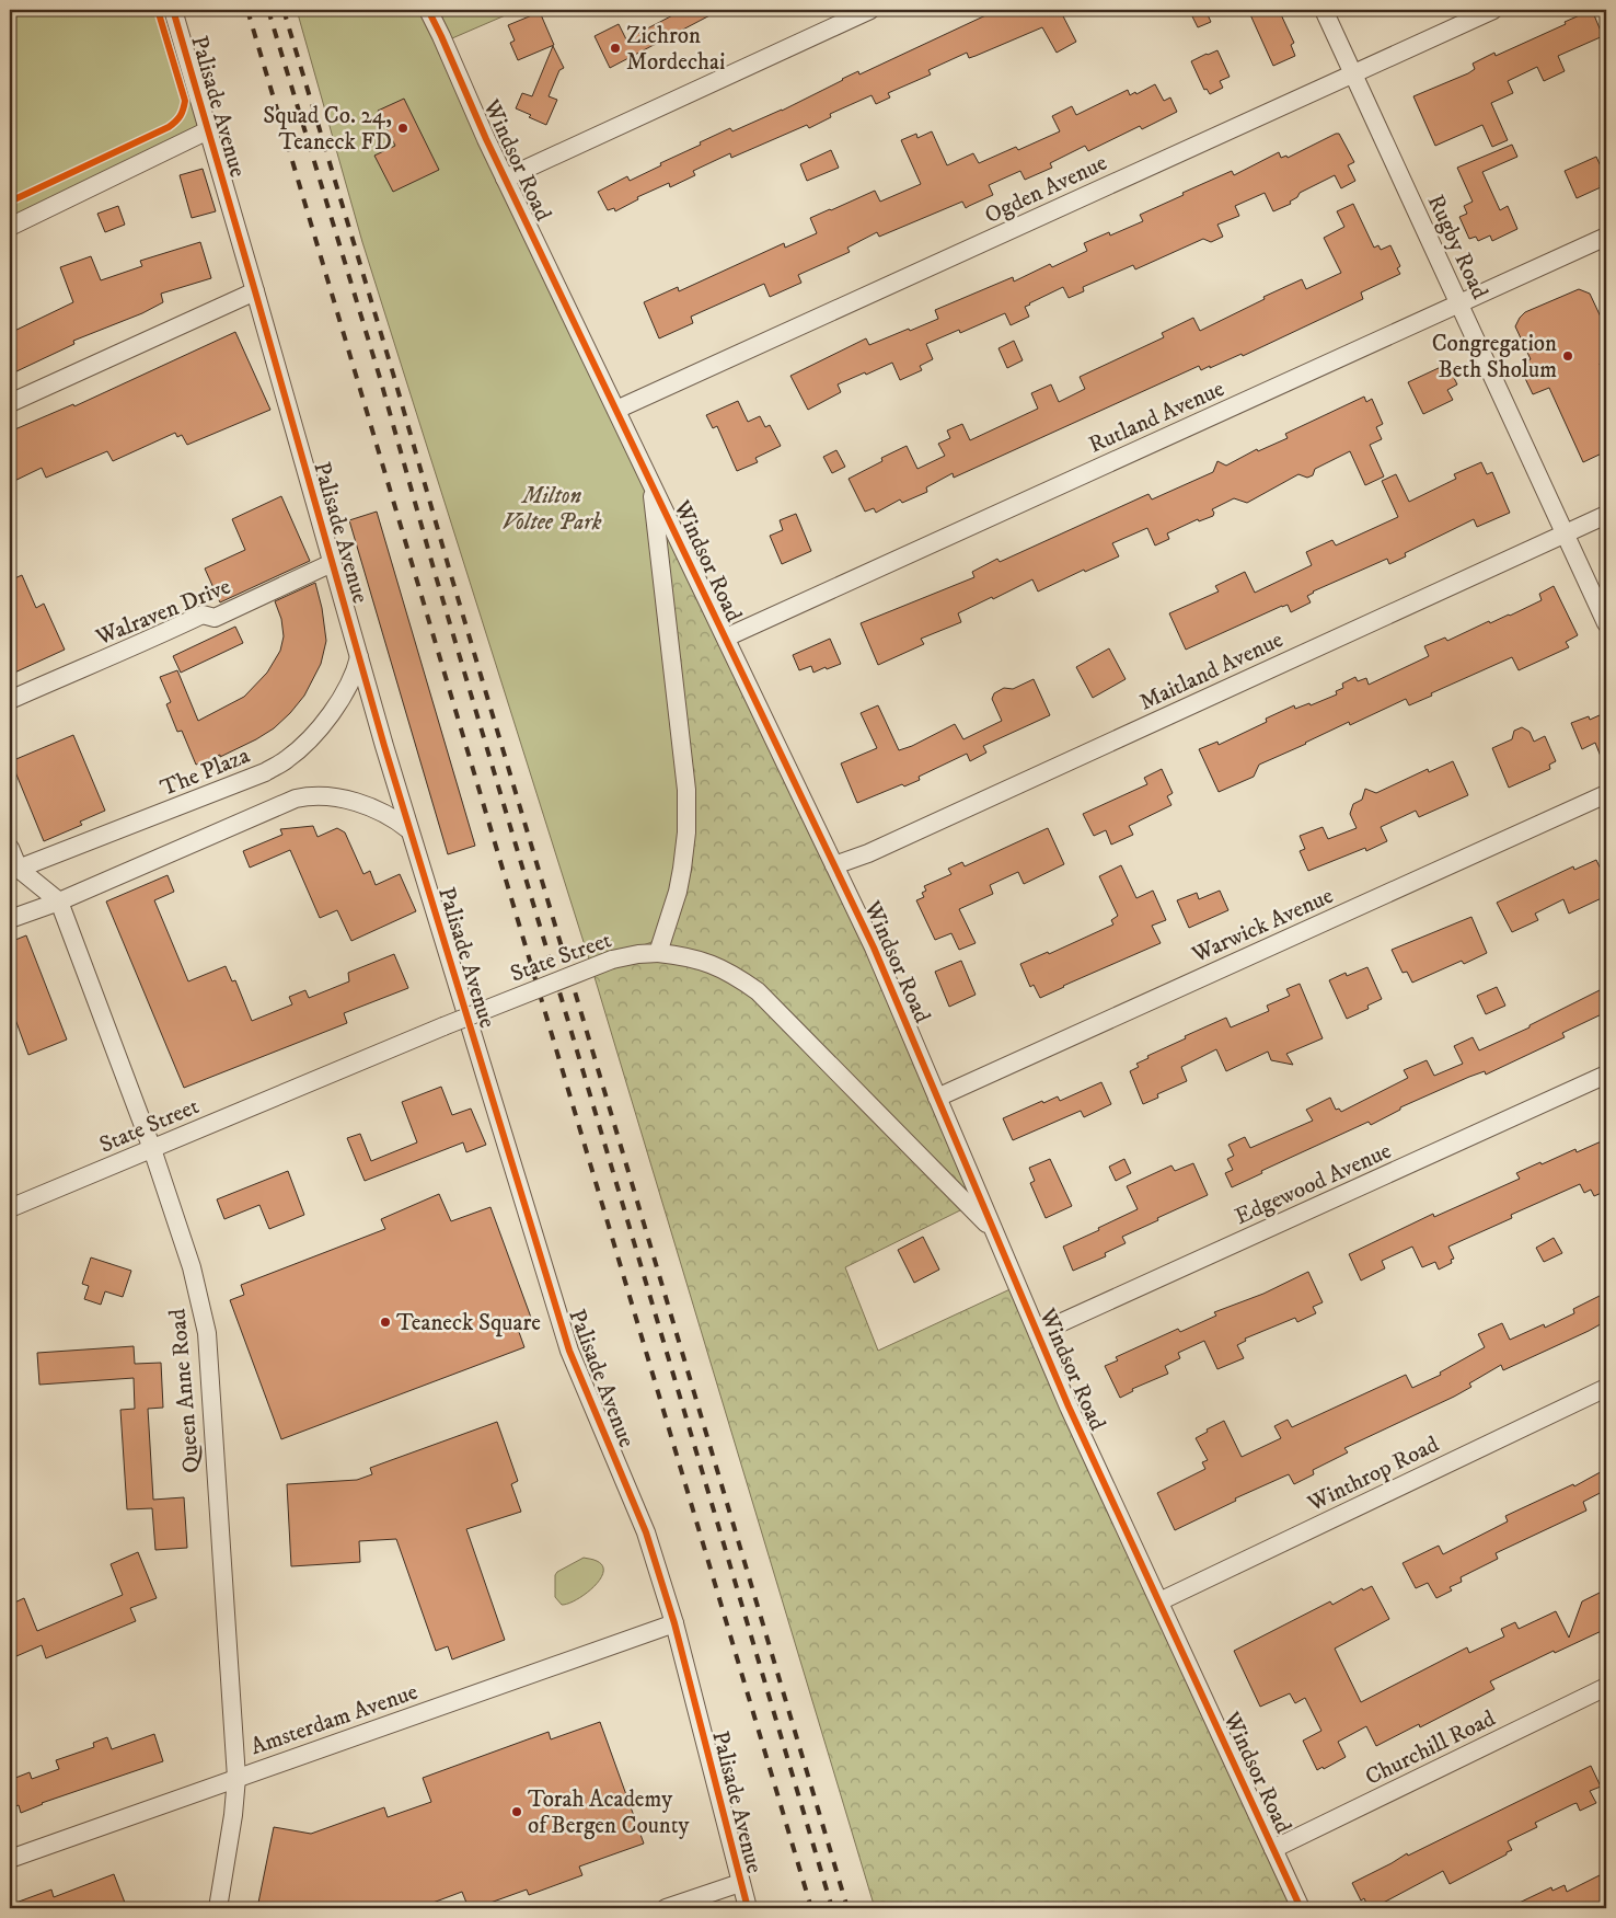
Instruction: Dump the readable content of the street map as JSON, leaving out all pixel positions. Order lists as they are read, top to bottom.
{
  "streets": {
    "street": [
      "Palisade Avenue",
      "Windsor Road",
      "Ogden Avenue",
      "Rugby Road",
      "Rutland Avenue",
      "Walraven Drive",
      "Maitland Avenue",
      "The Plaza",
      "Warwick Avenue",
      "State Street",
      "Edgewood Avenue",
      "Queen Anne Road",
      "Winthrop Road",
      "Amsterdam Avenue",
      "Churchill Road"
    ]
  },
  "crossings": [
    ["Palisade Avenue", "Walraven Drive"],
    ["Palisade Avenue", "The Plaza"],
    ["Palisade Avenue", "Amsterdam Avenue"],
    ["Windsor Road", "Ogden Avenue"],
    ["Windsor Road", "Rutland Avenue"],
    ["Windsor Road", "Maitland Avenue"],
    ["Windsor Road", "Warwick Avenue"],
    ["Windsor Road", "State Street"],
    ["Windsor Road", "Edgewood Avenue"],
    ["Windsor Road", "Winthrop Road"],
    ["Windsor Road", "Churchill Road"],
    ["Ogden Avenue", "Rugby Road"],
    ["Rugby Road", "Rutland Avenue"],
    ["Rugby Road", "Maitland Avenue"],
    ["State Street", "Queen Anne Road"],
    ["Queen Anne Road", "Amsterdam Avenue"]
  ],
  "parks": ["Milton Voltee Park"],
  "places": [
    "Zichron Mordechai",
    "Squad Co. 24, Teaneck FD",
    "Congregation Beth Sholum",
    "Teaneck Square",
    "Torah Academy of Bergen County"
  ]
}
